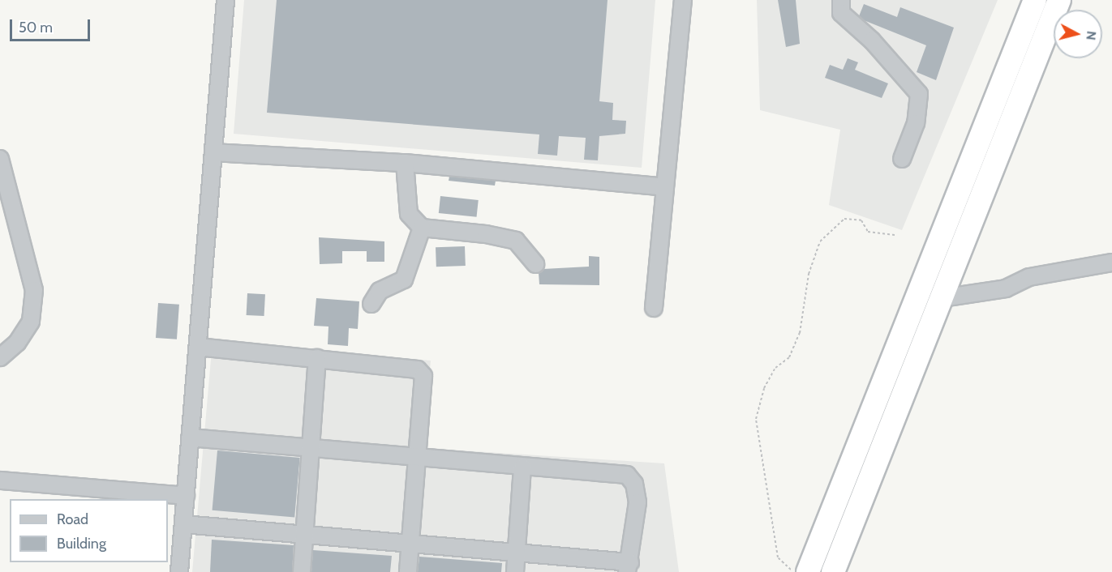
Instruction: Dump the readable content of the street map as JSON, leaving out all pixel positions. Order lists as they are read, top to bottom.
{
  "legend": ["Road", "Building"],
  "scale_bar": "50 m",
  "north": "right"
}
